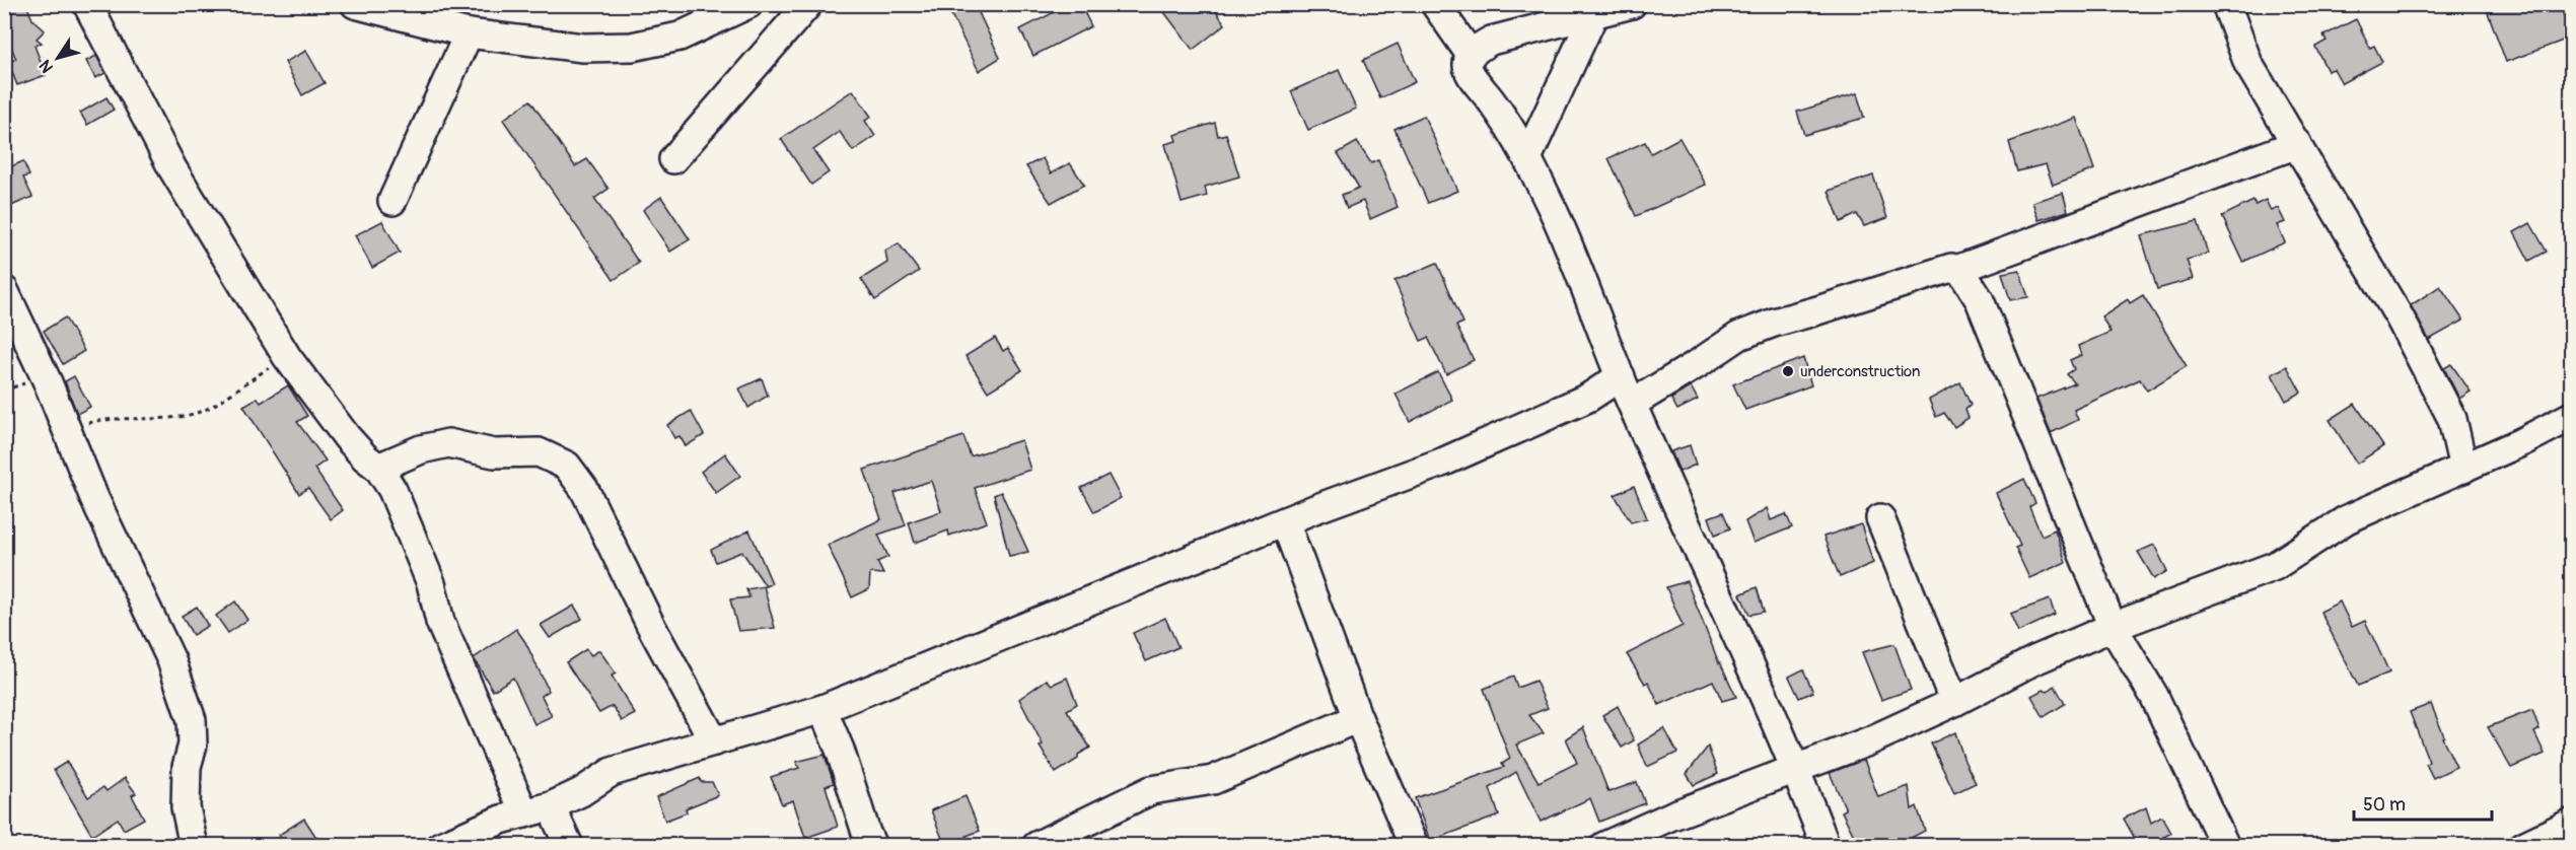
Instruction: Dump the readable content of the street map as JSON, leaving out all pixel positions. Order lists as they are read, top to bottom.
{
  "places": ["underconstruction"],
  "scale_bar": "50 m",
  "north": "bottom left"
}
